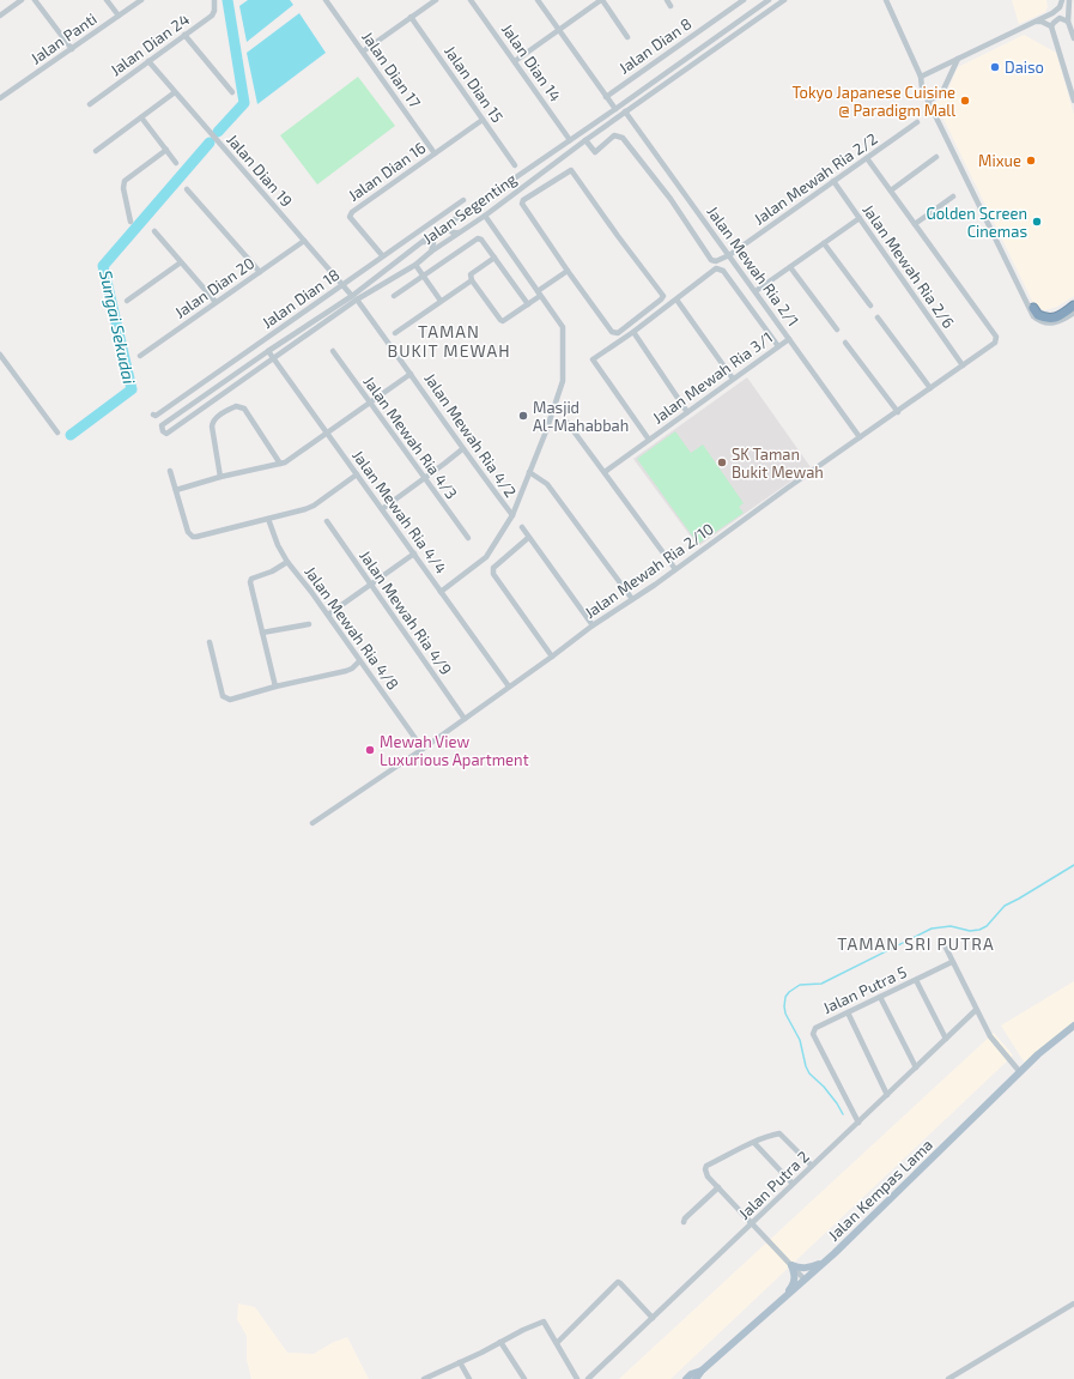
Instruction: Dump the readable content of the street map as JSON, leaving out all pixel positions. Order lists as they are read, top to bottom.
{
  "streets": {
    "main road": ["Jalan Kempas Lama"],
    "street": [
      "Jalan Panti",
      "Jalan Dian 24",
      "Jalan Dian 8",
      "Jalan Dian 14",
      "Jalan Dian 17",
      "Jalan Dian 15",
      "Jalan Dian 19",
      "Jalan Dian 16",
      "Jalan Mewah Ria 2/2",
      "Jalan Segenting",
      "Jalan Mewah Ria 2/1",
      "Jalan Mewah Ria 2/6",
      "Jalan Dian 20",
      "Jalan Dian 18",
      "Jalan Mewah Ria 3/1",
      "Jalan Mewah Ria 4/2",
      "Jalan Mewah Ria 4/3",
      "Jalan Mewah Ria 4/4",
      "Jalan Mewah Ria 2/10",
      "Jalan Mewah Ria 4/9",
      "Jalan Mewah Ria 4/8",
      "Jalan Putra 5",
      "Jalan Putra 2"
    ]
  },
  "crossings": [
    ["Jalan Dian 24", "Jalan Dian 19"],
    ["Jalan Dian 14", "Jalan Segenting"],
    ["Jalan Dian 17", "Jalan Dian 16"],
    ["Jalan Dian 15", "Jalan Dian 16"],
    ["Jalan Dian 19", "Jalan Segenting"],
    ["Jalan Dian 19", "Jalan Dian 20"],
    ["Jalan Dian 19", "Jalan Dian 18"],
    ["Jalan Dian 19", "Jalan Mewah Ria 4/2"],
    ["Jalan Dian 16", "Jalan Dian 18"],
    ["Jalan Mewah Ria 2/2", "Jalan Mewah Ria 2/1"],
    ["Jalan Mewah Ria 2/2", "Jalan Mewah Ria 2/6"],
    ["Jalan Segenting", "Jalan Mewah Ria 2/1"],
    ["Jalan Segenting", "Jalan Mewah Ria 4/2"],
    ["Jalan Segenting", "Jalan Mewah Ria 4/4"],
    ["Jalan Mewah Ria 2/1", "Jalan Mewah Ria 3/1"],
    ["Jalan Mewah Ria 2/1", "Jalan Mewah Ria 2/10"],
    ["Jalan Mewah Ria 2/6", "Jalan Mewah Ria 2/10"],
    ["Jalan Mewah Ria 4/4", "Jalan Mewah Ria 2/10"],
    ["Jalan Mewah Ria 2/10", "Jalan Mewah Ria 4/9"],
    ["Jalan Mewah Ria 2/10", "Jalan Mewah Ria 4/8"],
    ["Jalan Putra 5", "Jalan Putra 2"]
  ],
  "districts": ["TAMAN BUKIT MEWAH", "TAMAN SRI PUTRA"],
  "water": ["Sungai Sekudai"],
  "places": [
    "Daiso",
    "Tokyo Japanese Cuisine @ Paradigm Mall",
    "Mixue",
    "Golden Screen Cinemas",
    "Masjid Al-Mahabbah",
    "SK Taman Bukit Mewah",
    "Mewah View Luxurious Apartment"
  ]
}
